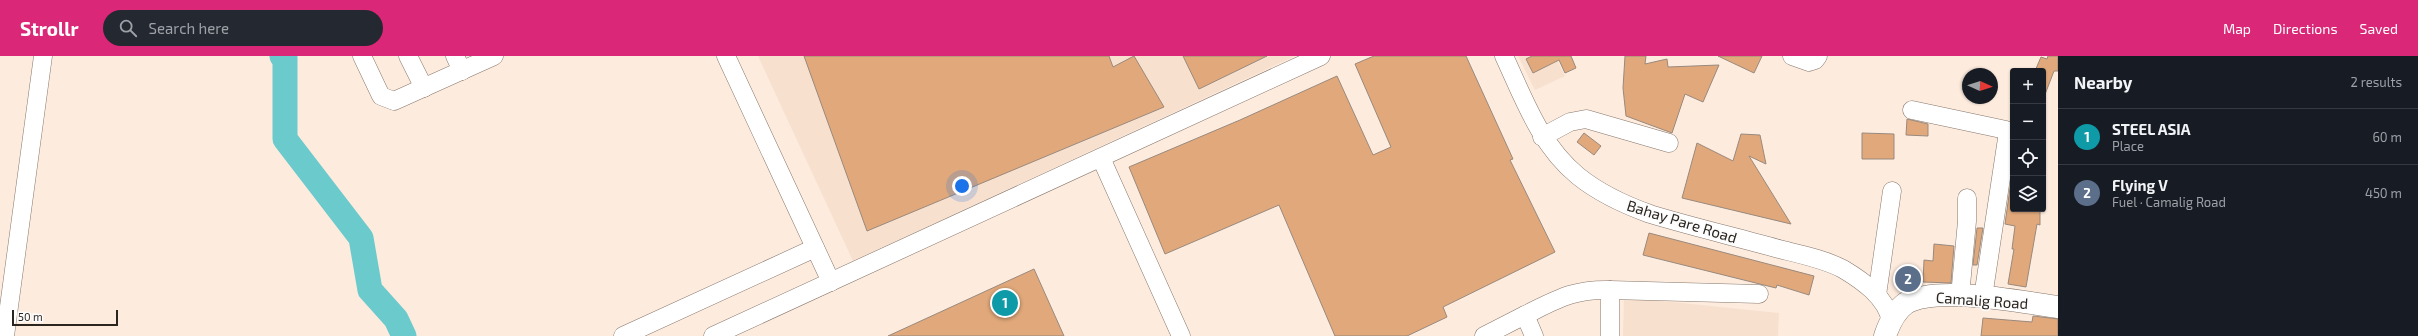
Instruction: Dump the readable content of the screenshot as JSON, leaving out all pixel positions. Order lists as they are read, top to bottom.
{
  "streets": {
    "main road": ["Camalig Road"],
    "street": ["Bahay Pare Road"]
  },
  "crossings": [
    ["Bahay Pare Road", "Camalig Road"]
  ],
  "scale_bar": "50 m",
  "north": "right",
  "page": {
    "header": "Strollr",
    "search": "Search here",
    "nav": ["Map", "Directions", "Saved"],
    "heading": ["Nearby", "2 results"],
    "map_buttons": ["+", "−"],
    "list": [
      {
        "mark": "1",
        "name": "STEEL ASIA",
        "note": "Place",
        "value": "60 m"
      },
      {
        "mark": "2",
        "name": "Flying V",
        "note": "Fuel · Camalig Road",
        "value": "450 m"
      }
    ],
    "pins": ["2", "1"],
    "scale": "50 m"
  }
}
